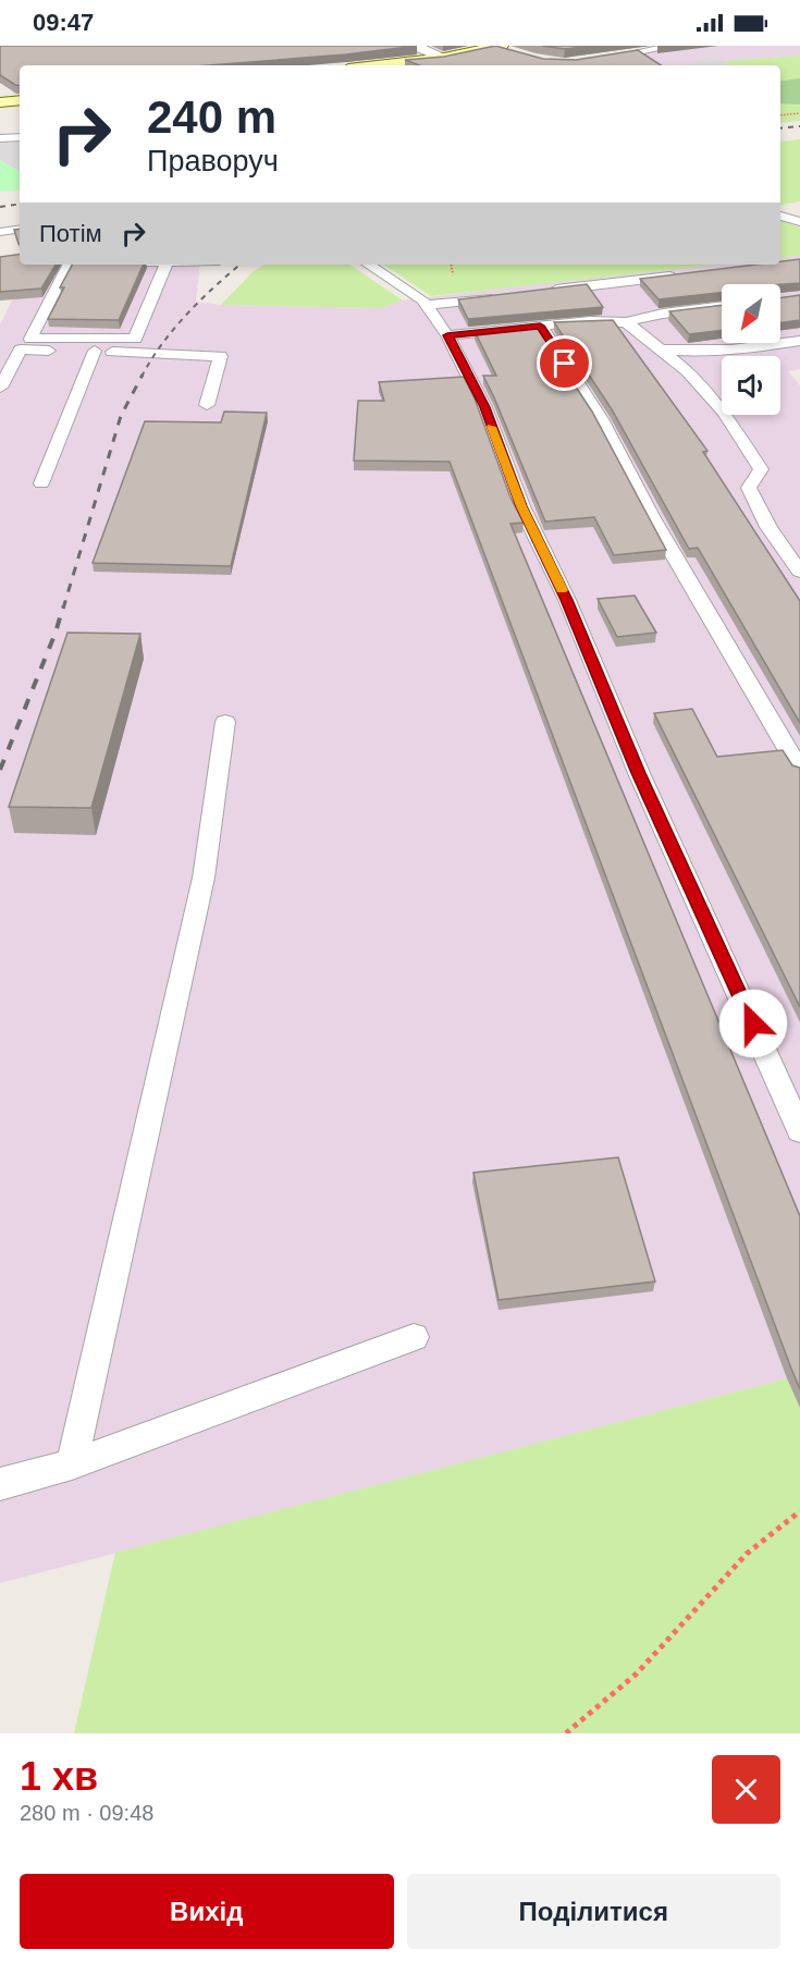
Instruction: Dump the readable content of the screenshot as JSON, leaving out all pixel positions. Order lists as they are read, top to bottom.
{
  "north": "bottom left",
  "page": {
    "status": "09:47",
    "turn": ["240 m", "Праворуч"],
    "then": "Потім",
    "heading": ["1 хв", "280 m · 09:48"],
    "buttons": ["Вихід", "Поділитися"]
  }
}
